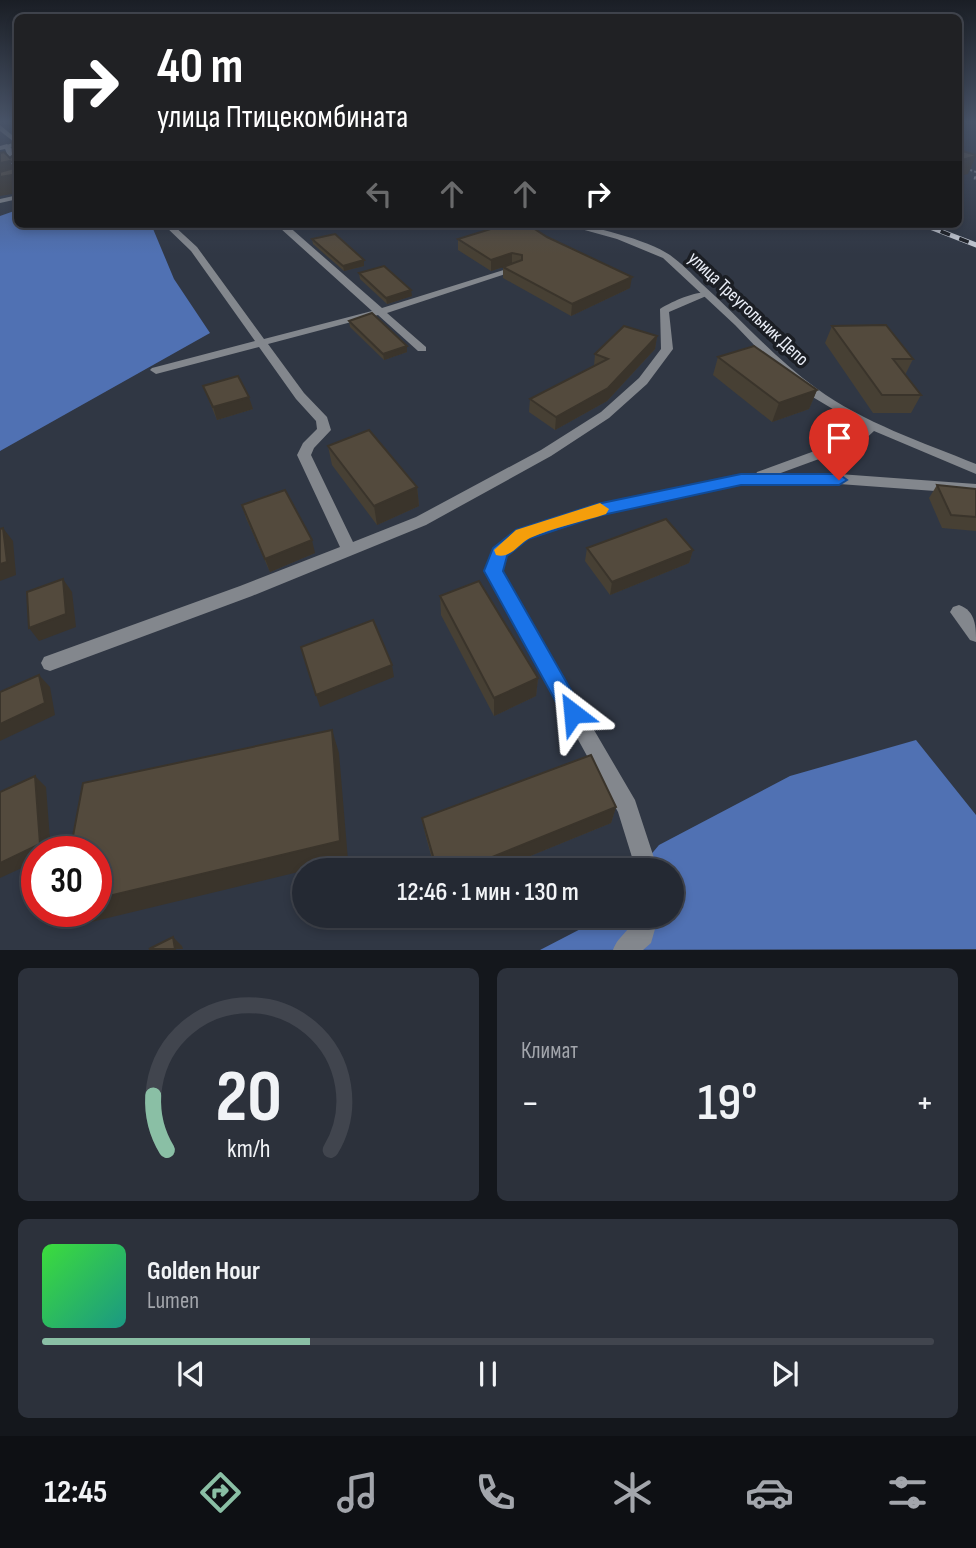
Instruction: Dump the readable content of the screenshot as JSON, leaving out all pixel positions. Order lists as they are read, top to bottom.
{
  "streets": {
    "street": ["улица Треугольник Депо"]
  },
  "page": {
    "turn": ["40 m", "улица Птицекомбината"],
    "limit": "30",
    "trip": "12:46 · 1 мин · 130 m",
    "tile": "Климат",
    "heat": ["−", "19°", "+"],
    "song": ["Golden Hour", "Lumen"],
    "tabs": "12:45",
    "gauge": ["20", "km/h"]
  }
}
